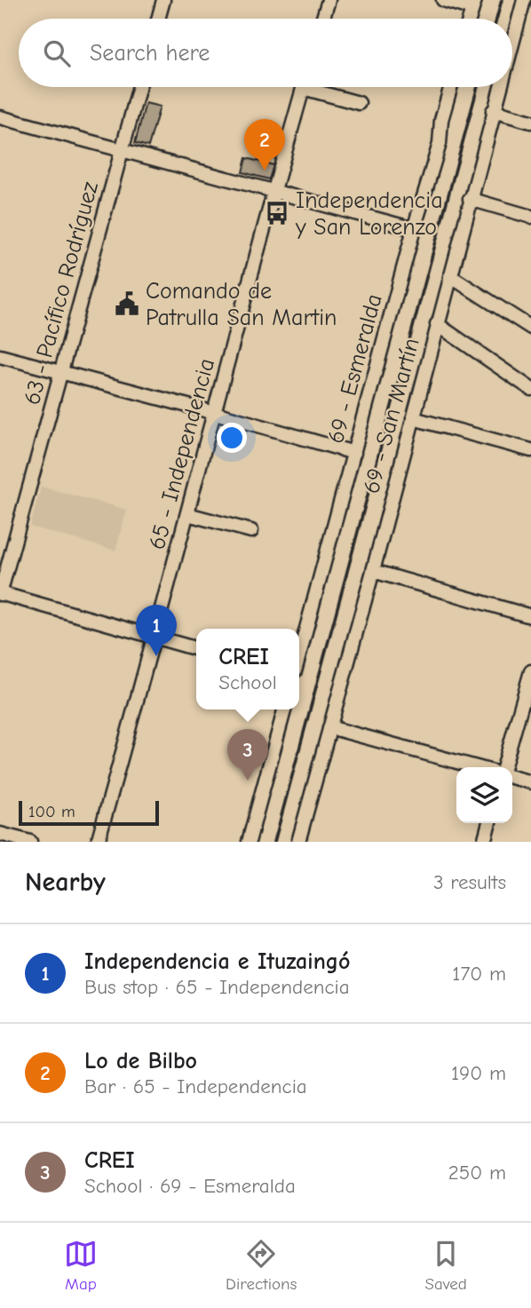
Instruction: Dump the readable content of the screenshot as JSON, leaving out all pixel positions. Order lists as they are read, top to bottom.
{
  "streets": {
    "street": [
      "63 - Pacífico Rodríguez",
      "69 - Esmeralda",
      "69 - San Martín",
      "65 - Independencia"
    ]
  },
  "places": {
    "bus stop": ["Independencia y San Lorenzo"],
    "public building": ["Comando de Patrulla San Martin"]
  },
  "scale_bar": "100 m",
  "page": {
    "search": "Search here",
    "pins": ["2", "1", "3"],
    "popup": ["CREI", "School"],
    "scale": "100 m",
    "heading": ["Nearby", "3 results"],
    "list": [
      {
        "mark": "1",
        "name": "Independencia e Ituzaingó",
        "note": "Bus stop · 65 - Independencia",
        "value": "170 m"
      },
      {
        "mark": "2",
        "name": "Lo de Bilbo",
        "note": "Bar · 65 - Independencia",
        "value": "190 m"
      },
      {
        "mark": "3",
        "name": "CREI",
        "note": "School · 69 - Esmeralda",
        "value": "250 m"
      }
    ],
    "nav": ["Map", "Directions", "Saved"]
  }
}
